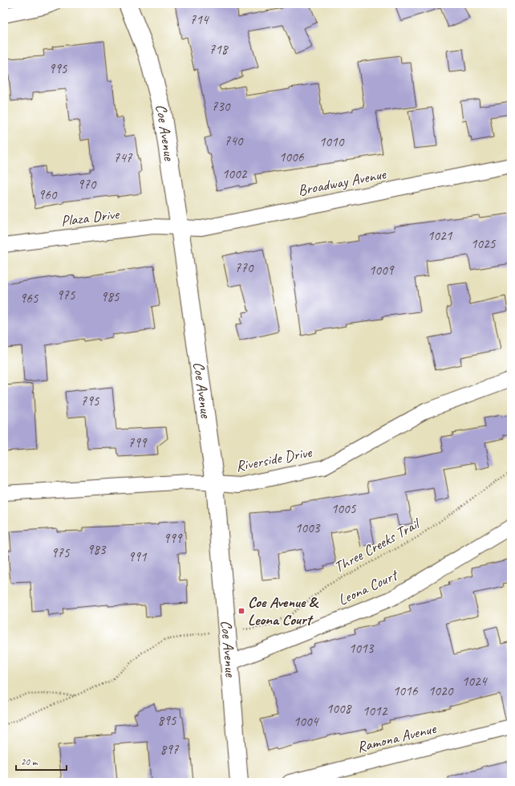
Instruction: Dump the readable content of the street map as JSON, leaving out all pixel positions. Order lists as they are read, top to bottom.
{
  "streets": {
    "street": [
      "Coe Avenue",
      "Broadway Avenue",
      "Plaza Drive",
      "Riverside Drive",
      "Leona Court",
      "Ramona Avenue"
    ],
    "path": ["Three Creeks Trail"]
  },
  "crossings": [
    ["Coe Avenue", "Broadway Avenue"],
    ["Coe Avenue", "Plaza Drive"],
    ["Coe Avenue", "Riverside Drive"],
    ["Coe Avenue", "Leona Court"],
    ["Broadway Avenue", "Plaza Drive"]
  ],
  "places": {
    "transit": ["Coe Avenue & Leona Court"]
  },
  "house_numbers": [
    "714",
    "718",
    "995",
    "730",
    "740",
    "1010",
    "1006",
    "747",
    "1002",
    "970",
    "960",
    "1021",
    "1025",
    "770",
    "1009",
    "975",
    "985",
    "965",
    "795",
    "799",
    "1005",
    "1003",
    "999",
    "983",
    "975",
    "991",
    "1013",
    "1024",
    "1016",
    "1020",
    "1008",
    "1012",
    "895",
    "1004",
    "897"
  ],
  "scale_bar": "20 m"
}
